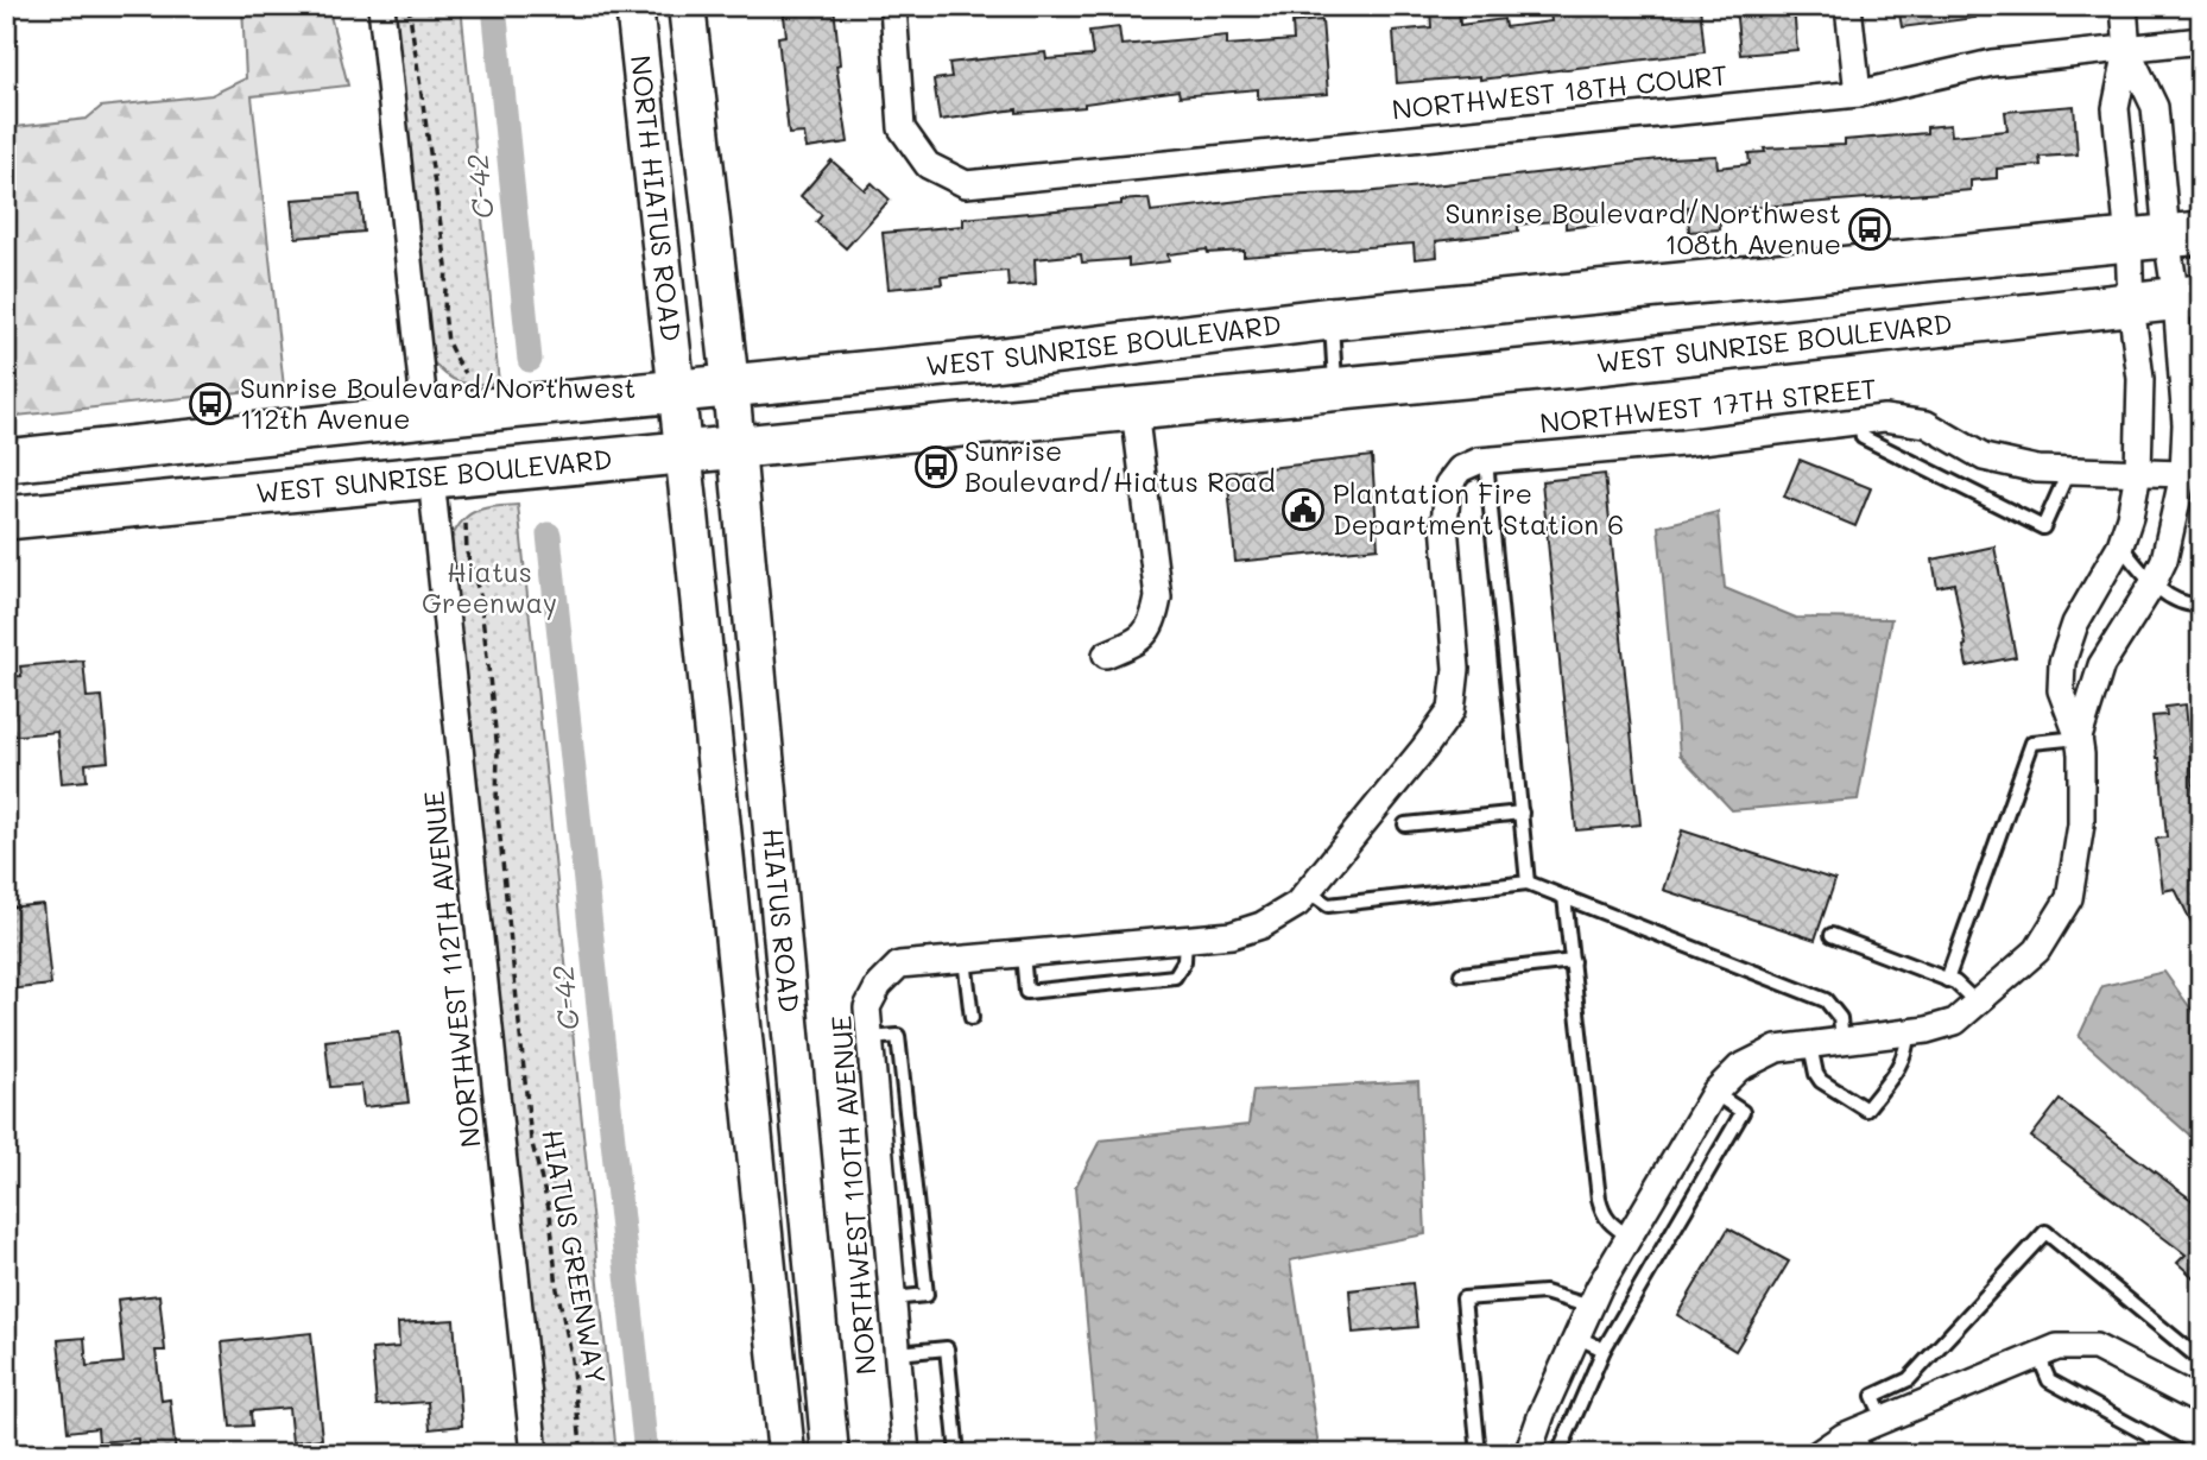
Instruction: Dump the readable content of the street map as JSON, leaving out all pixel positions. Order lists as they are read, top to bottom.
{
  "streets": {
    "highway": ["WEST SUNRISE BOULEVARD"],
    "main road": ["NORTH HIATUS ROAD", "HIATUS ROAD"],
    "street": [
      "NORTHWEST 18TH COURT",
      "NORTHWEST 17TH STREET",
      "NORTHWEST 112TH AVENUE",
      "NORTHWEST 110TH AVENUE"
    ],
    "path": ["HIATUS GREENWAY"]
  },
  "crossings": [
    ["NORTH HIATUS ROAD", "WEST SUNRISE BOULEVARD"],
    ["NORTH HIATUS ROAD", "HIATUS ROAD"],
    ["WEST SUNRISE BOULEVARD", "HIATUS ROAD"],
    ["WEST SUNRISE BOULEVARD", "NORTHWEST 112TH AVENUE"],
    ["NORTHWEST 17TH STREET", "NORTHWEST 110TH AVENUE"]
  ],
  "water": ["C-42"],
  "parks": ["Hiatus Greenway"],
  "places": {
    "bus stop": ["Sunrise Boulevard/Northwest 108th Avenue", "Sunrise Boulevard/Northwest 112th Avenue", "Sunrise Boulevard/Hiatus Road"],
    "public building": ["Plantation Fire Department Station 6"]
  }
}
